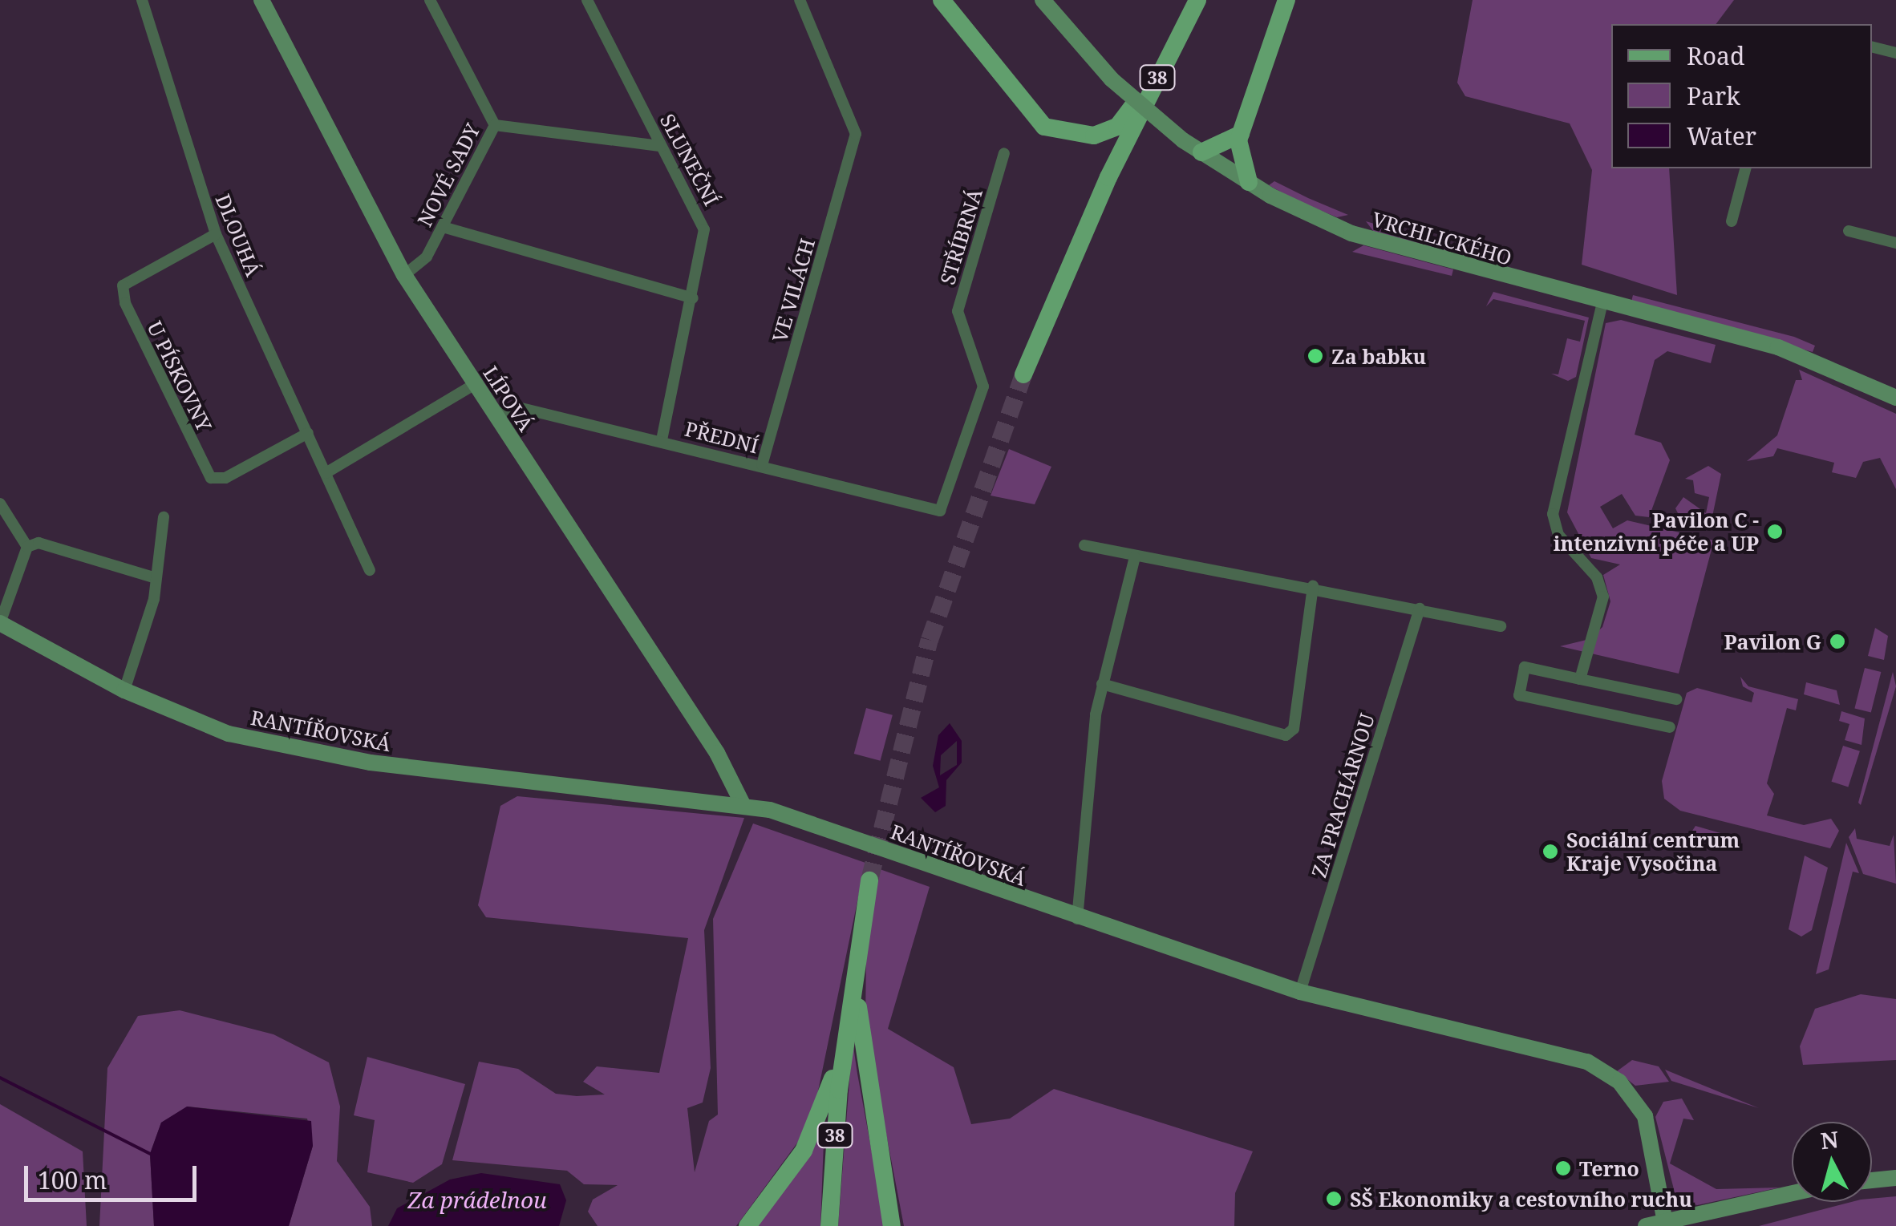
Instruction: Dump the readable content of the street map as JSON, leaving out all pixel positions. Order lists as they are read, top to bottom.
{
  "streets": {
    "main road": ["38"],
    "street": [
      "SLUNEČNÍ",
      "NOVÉ SADY",
      "DLOUHÁ",
      "STŘÍBRNÁ",
      "VRCHLICKÉHO",
      "VE VILÁCH",
      "U PÍSKOVNY",
      "LÍPOVÁ",
      "PŘEDNÍ",
      "RANTÍŘOVSKÁ",
      "ZA PRACHÁRNOU"
    ]
  },
  "crossings": [
    ["SLUNEČNÍ", "PŘEDNÍ"],
    ["NOVÉ SADY", "LÍPOVÁ"],
    ["DLOUHÁ", "U PÍSKOVNY"],
    ["STŘÍBRNÁ", "PŘEDNÍ"],
    ["VE VILÁCH", "PŘEDNÍ"],
    ["LÍPOVÁ", "PŘEDNÍ"],
    ["LÍPOVÁ", "RANTÍŘOVSKÁ"],
    ["RANTÍŘOVSKÁ", "ZA PRACHÁRNOU"]
  ],
  "water": ["Za prádelnou"],
  "places": [
    "Za babku",
    "Pavilon C - intenzivní péče a UP",
    "Pavilon G",
    "Sociální centrum Kraje Vysočina",
    "Terno",
    "SŠ Ekonomiky a cestovního ruchu"
  ],
  "legend": ["Road", "Park", "Water"],
  "scale_bar": "100 m",
  "north": "top"
}
